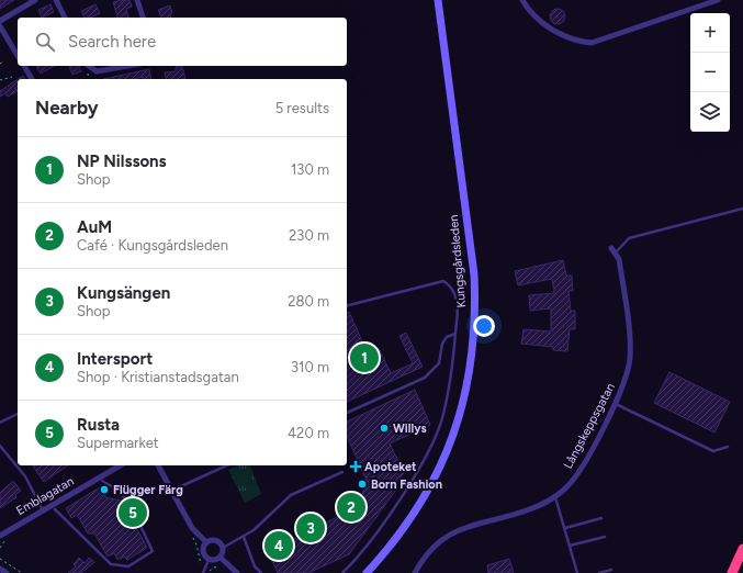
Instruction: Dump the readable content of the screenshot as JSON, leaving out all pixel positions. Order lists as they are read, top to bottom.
{
  "streets": {
    "main road": ["Kungsgårdsleden"],
    "street": ["Långskeppsgatan", "Emblagatan"]
  },
  "places": {
    "other": ["Willys", "Born Fashion", "Flügger Färg"],
    "health": ["Apoteket"]
  },
  "page": {
    "map_buttons": ["+", "−"],
    "search": "Search here",
    "heading": ["Nearby", "5 results"],
    "list": [
      {
        "mark": "1",
        "name": "NP Nilssons",
        "note": "Shop",
        "value": "130 m"
      },
      {
        "mark": "2",
        "name": "AuM",
        "note": "Café · Kungsgårdsleden",
        "value": "230 m"
      },
      {
        "mark": "3",
        "name": "Kungsängen",
        "note": "Shop",
        "value": "280 m"
      },
      {
        "mark": "4",
        "name": "Intersport",
        "note": "Shop · Kristianstadsgatan",
        "value": "310 m"
      },
      {
        "mark": "5",
        "name": "Rusta",
        "note": "Supermarket",
        "value": "420 m"
      }
    ],
    "pins": [
      "1",
      "2",
      "5",
      "3",
      "4"
    ]
  }
}
